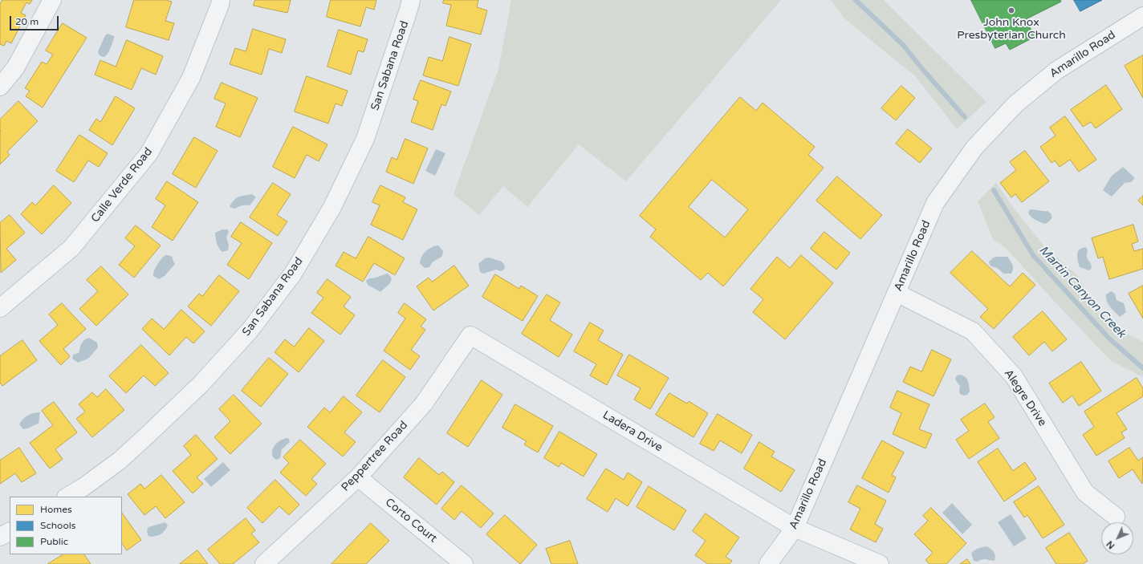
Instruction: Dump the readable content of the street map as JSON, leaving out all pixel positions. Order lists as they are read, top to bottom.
{
  "streets": {
    "street": [
      "Amarillo Road",
      "San Sabana Road",
      "Calle Verde Road",
      "Alegre Drive",
      "Ladera Drive",
      "Peppertree Road",
      "Corto Court"
    ]
  },
  "crossings": [
    ["Amarillo Road", "Alegre Drive"],
    ["Amarillo Road", "Ladera Drive"],
    ["Ladera Drive", "Peppertree Road"],
    ["Peppertree Road", "Corto Court"]
  ],
  "water": ["Martin Canyon Creek"],
  "places": ["John Knox Presbyterian Church"],
  "legend": ["Homes", "Schools", "Public"],
  "scale_bar": "20 m",
  "north": "bottom left"
}
